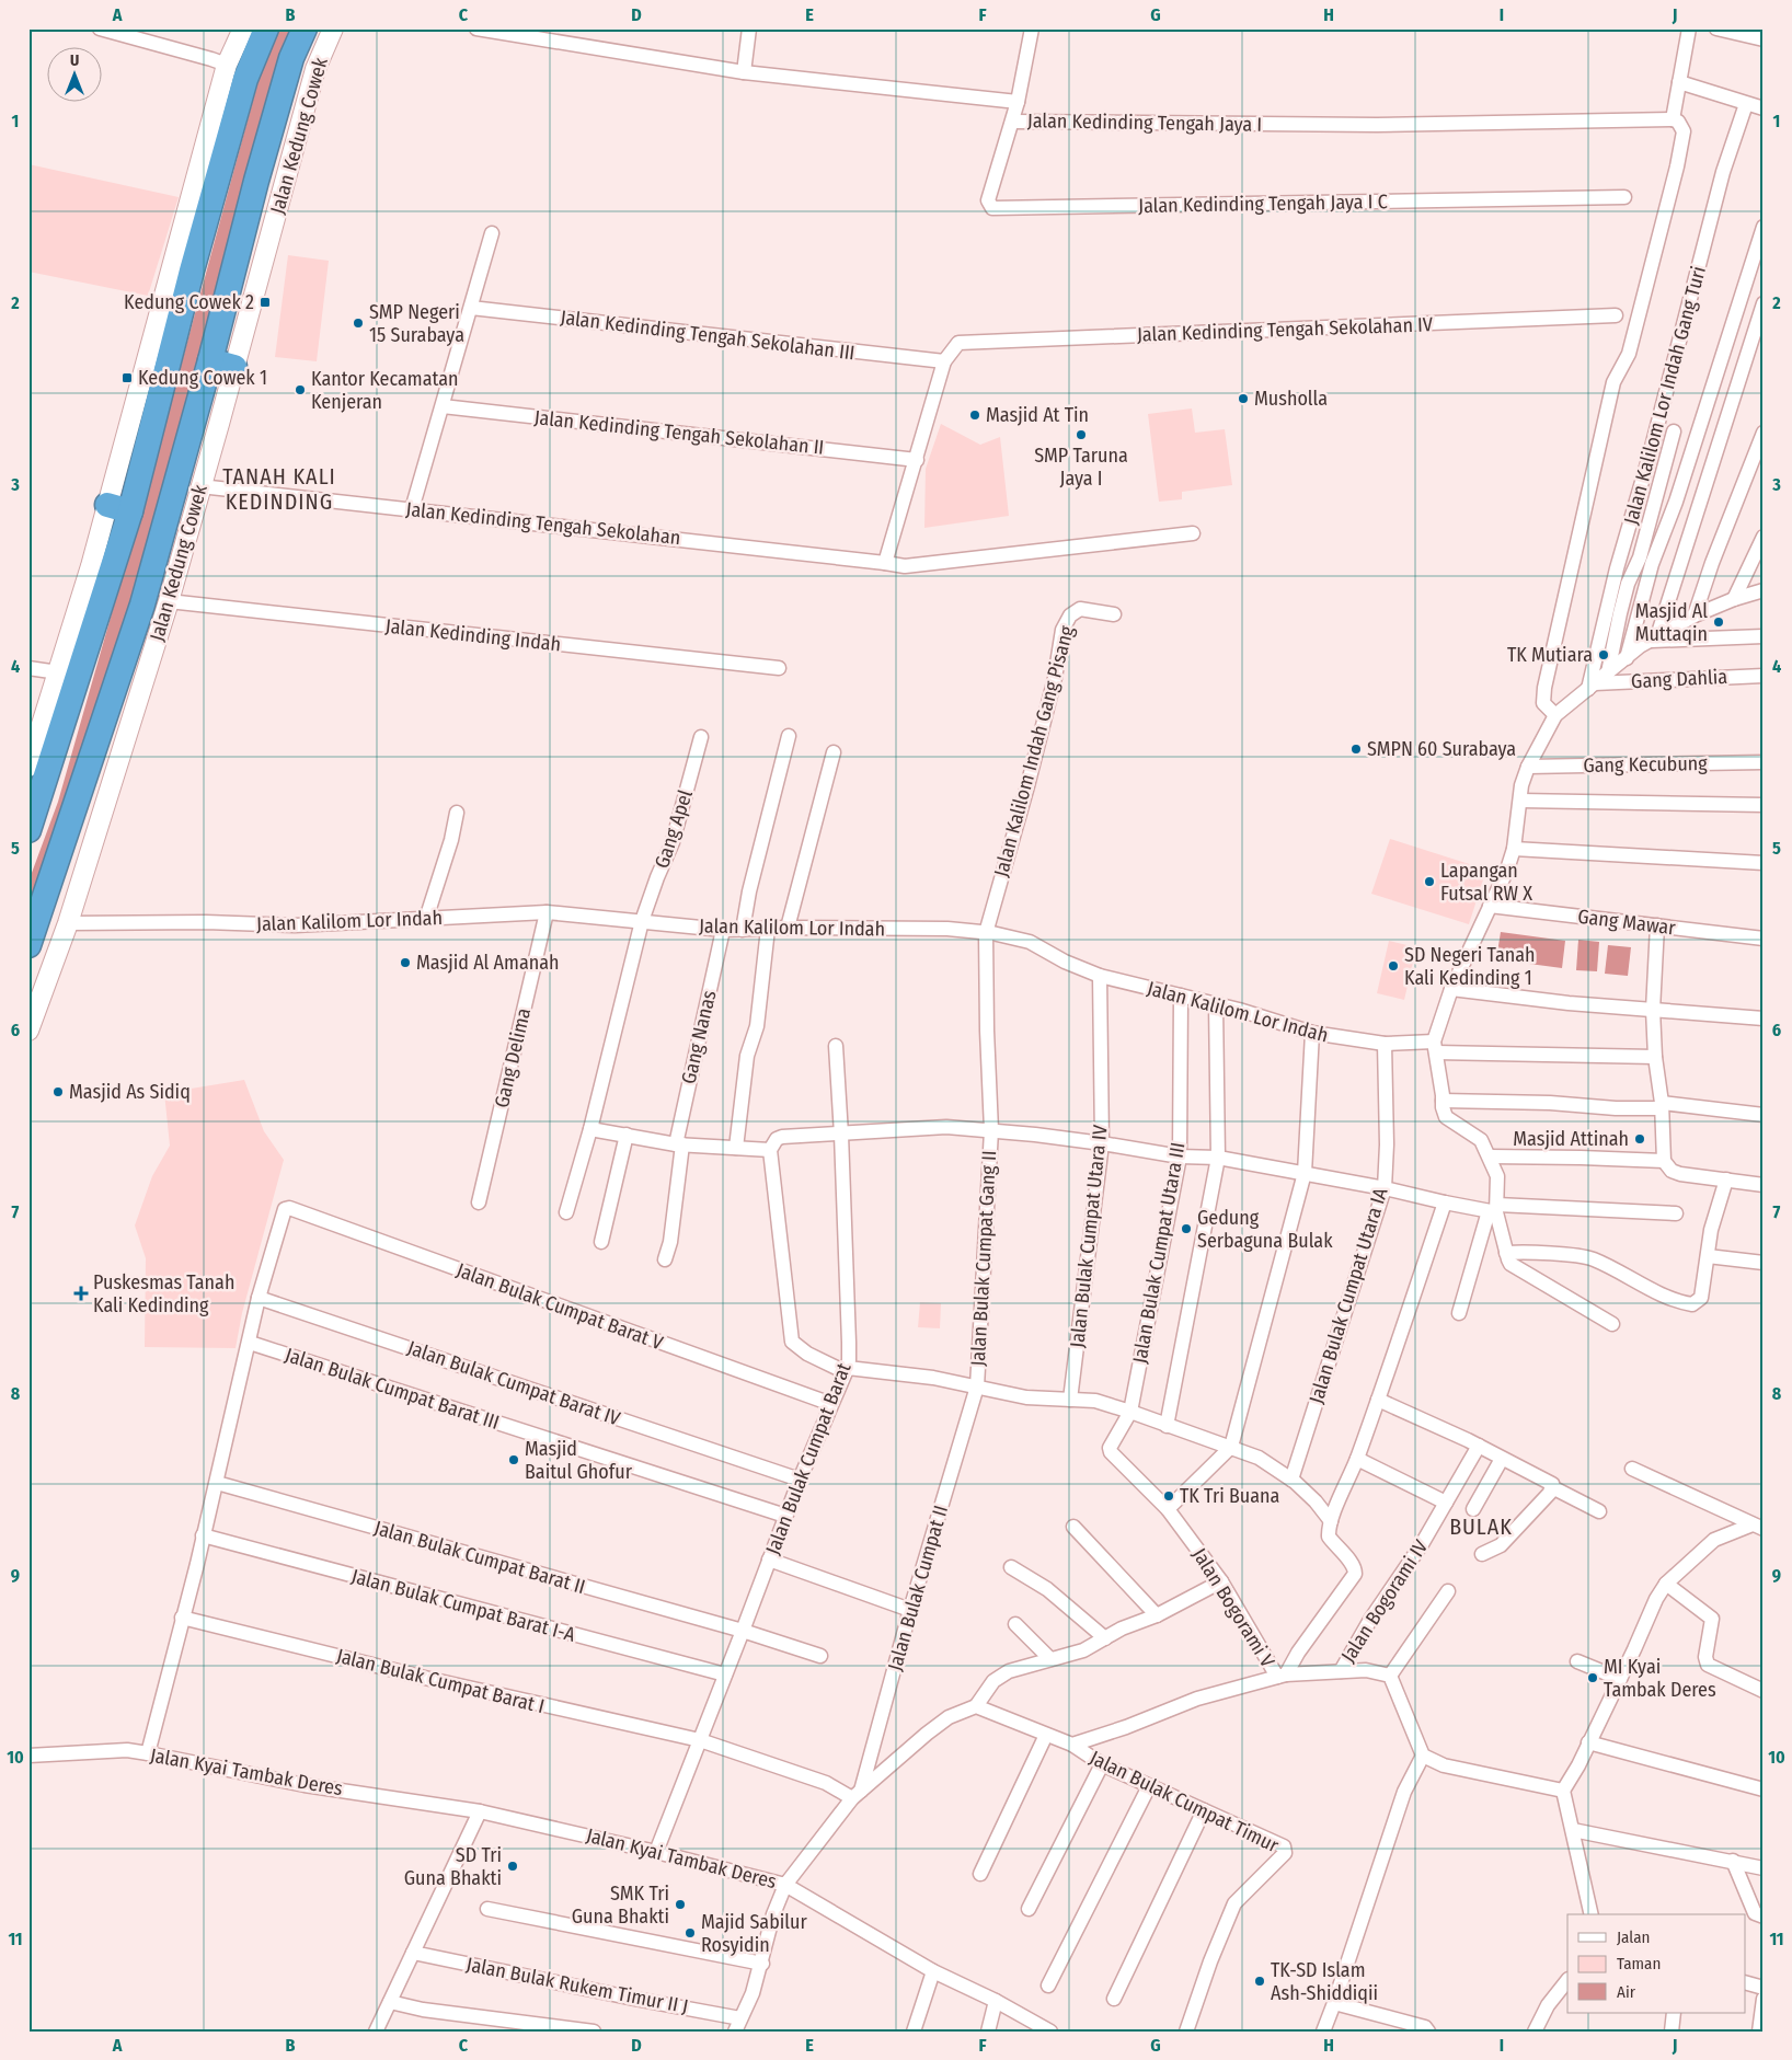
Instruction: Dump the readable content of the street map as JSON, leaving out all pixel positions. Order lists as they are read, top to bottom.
{
  "streets": {
    "highway": ["Jalan Kedung Cowek"],
    "street": [
      "Jalan Kedinding Tengah Jaya I",
      "Jalan Kedinding Tengah Jaya I C",
      "Jalan Kedinding Tengah Sekolahan IV",
      "Jalan Kedinding Tengah Sekolahan III",
      "Jalan Kalilom Lor Indah Gang Turi",
      "Jalan Kedinding Tengah Sekolahan II",
      "Jalan Kedinding Tengah Sekolahan",
      "Jalan Kedinding Indah",
      "Gang Dahlia",
      "Jalan Kalilom Indah Gang Pisang",
      "Gang Kecubung",
      "Gang Apel",
      "Jalan Kalilom Lor Indah",
      "Gang Mawar",
      "Gang Nanas",
      "Gang Delima",
      "Jalan Bulak Cumpat Utara IV",
      "Jalan Bulak Cumpat Utara III",
      "Jalan Bulak Cumpat Gang II",
      "Jalan Bulak Cumpat Utara IA",
      "Jalan Bulak Cumpat Barat V",
      "Jalan Bulak Cumpat Barat IV",
      "Jalan Bulak Cumpat Barat III",
      "Jalan Bulak Cumpat Barat",
      "Jalan Bulak Cumpat Barat II",
      "Jalan Bulak Cumpat II",
      "Jalan Bogorami IV",
      "Jalan Bulak Cumpat Barat I-A",
      "Jalan Bogorami V",
      "Jalan Bulak Cumpat Barat I",
      "Jalan Kyai Tambak Deres",
      "Jalan Bulak Cumpat Timur",
      "Jalan Bulak Rukem Timur II J"
    ]
  },
  "crossings": [
    ["Jalan Kedinding Tengah Jaya I", "Jalan Kedinding Tengah Jaya I C"],
    ["Jalan Kedung Cowek", "Jalan Kedinding Tengah Sekolahan"],
    ["Jalan Kedung Cowek", "Jalan Kedinding Indah"],
    ["Jalan Kedung Cowek", "Jalan Kalilom Lor Indah"],
    ["Jalan Kedinding Tengah Sekolahan IV", "Jalan Kedinding Tengah Sekolahan III"],
    ["Jalan Kalilom Lor Indah Gang Turi", "Gang Dahlia"],
    ["Jalan Kalilom Indah Gang Pisang", "Jalan Kalilom Lor Indah"],
    ["Jalan Kalilom Indah Gang Pisang", "Jalan Bulak Cumpat Gang II"],
    ["Gang Apel", "Jalan Kalilom Lor Indah"],
    ["Jalan Kalilom Lor Indah", "Gang Nanas"],
    ["Jalan Kalilom Lor Indah", "Gang Delima"],
    ["Jalan Kalilom Lor Indah", "Jalan Bulak Cumpat Utara IV"],
    ["Jalan Kalilom Lor Indah", "Jalan Bulak Cumpat Utara III"],
    ["Jalan Kalilom Lor Indah", "Jalan Bulak Cumpat Gang II"],
    ["Jalan Kalilom Lor Indah", "Jalan Bulak Cumpat Utara IA"],
    ["Jalan Bulak Cumpat Utara III", "Jalan Bogorami V"],
    ["Jalan Bulak Cumpat Gang II", "Jalan Bulak Cumpat II"],
    ["Jalan Bulak Cumpat Barat V", "Jalan Bulak Cumpat Barat IV"],
    ["Jalan Bulak Cumpat Barat V", "Jalan Bulak Cumpat Barat"],
    ["Jalan Bulak Cumpat Barat IV", "Jalan Bulak Cumpat Barat"],
    ["Jalan Bulak Cumpat Barat III", "Jalan Bulak Cumpat Barat"],
    ["Jalan Bulak Cumpat Barat", "Jalan Bulak Cumpat Barat II"],
    ["Jalan Bulak Cumpat Barat", "Jalan Bulak Cumpat Barat I-A"],
    ["Jalan Bulak Cumpat Barat", "Jalan Bulak Cumpat Barat I"],
    ["Jalan Bulak Cumpat Barat", "Jalan Kyai Tambak Deres"],
    ["Jalan Bulak Cumpat II", "Jalan Bulak Cumpat Barat I"],
    ["Jalan Bulak Cumpat II", "Jalan Kyai Tambak Deres"],
    ["Jalan Bulak Cumpat Barat I", "Jalan Kyai Tambak Deres"]
  ],
  "districts": ["TANAH KALI KEDINDING", "BULAK"],
  "places": {
    "transit": ["Kedung Cowek 2", "Kedung Cowek 1"],
    "other": [
      "SMP Negeri 15 Surabaya",
      "Kantor Kecamatan Kenjeran",
      "Musholla",
      "Masjid At Tin",
      "SMP Taruna Jaya I",
      "Masjid Al Muttaqin",
      "TK Mutiara",
      "SMPN 60 Surabaya",
      "Lapangan Futsal RW X",
      "Masjid Al Amanah",
      "SD Negeri Tanah Kali Kedinding 1",
      "Masjid As Sidiq",
      "Masjid Attinah",
      "Gedung Serbaguna Bulak",
      "Masjid Baitul Ghofur",
      "TK Tri Buana",
      "MI Kyai Tambak Deres",
      "SD Tri Guna Bhakti",
      "SMK Tri Guna Bhakti",
      "Majid Sabilur Rosyidin",
      "TK-SD Islam Ash-Shiddiqii"
    ],
    "health": ["Puskesmas Tanah Kali Kedinding"]
  },
  "legend": ["Jalan", "Taman", "Air"],
  "north": "top",
  "grid": {
    "columns": [
      "A",
      "B",
      "C",
      "D",
      "E",
      "F",
      "G",
      "H",
      "I",
      "J"
    ],
    "rows": [
      "1",
      "2",
      "3",
      "4",
      "5",
      "6",
      "7",
      "8",
      "9",
      "10",
      "11"
    ]
  }
}
